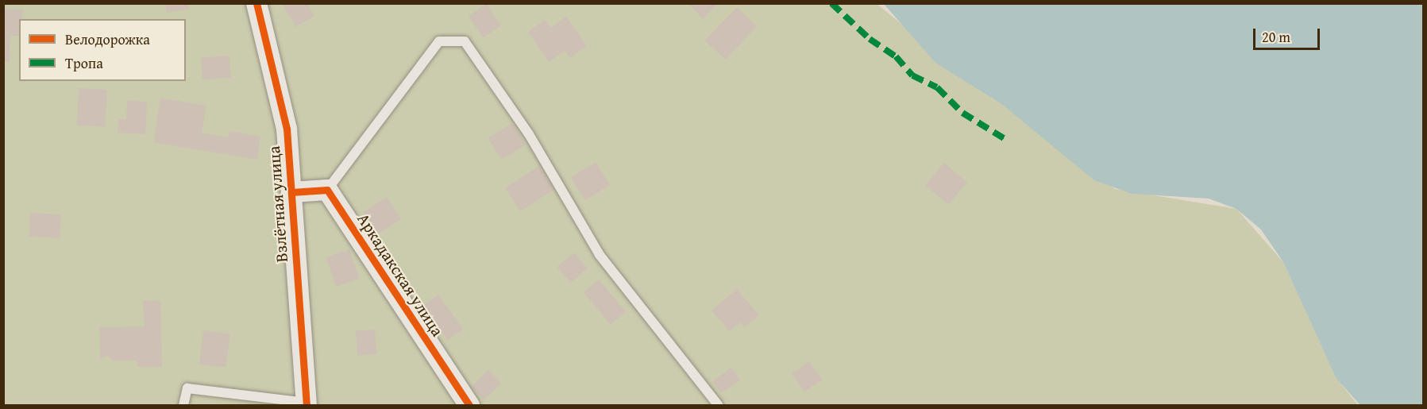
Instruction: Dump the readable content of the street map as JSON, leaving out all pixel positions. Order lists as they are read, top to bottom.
{
  "streets": {
    "street": ["Взлётная улица", "Аркадакская улица"]
  },
  "legend": ["Велодорожка", "Тропа"],
  "scale_bar": "20 m"
}
